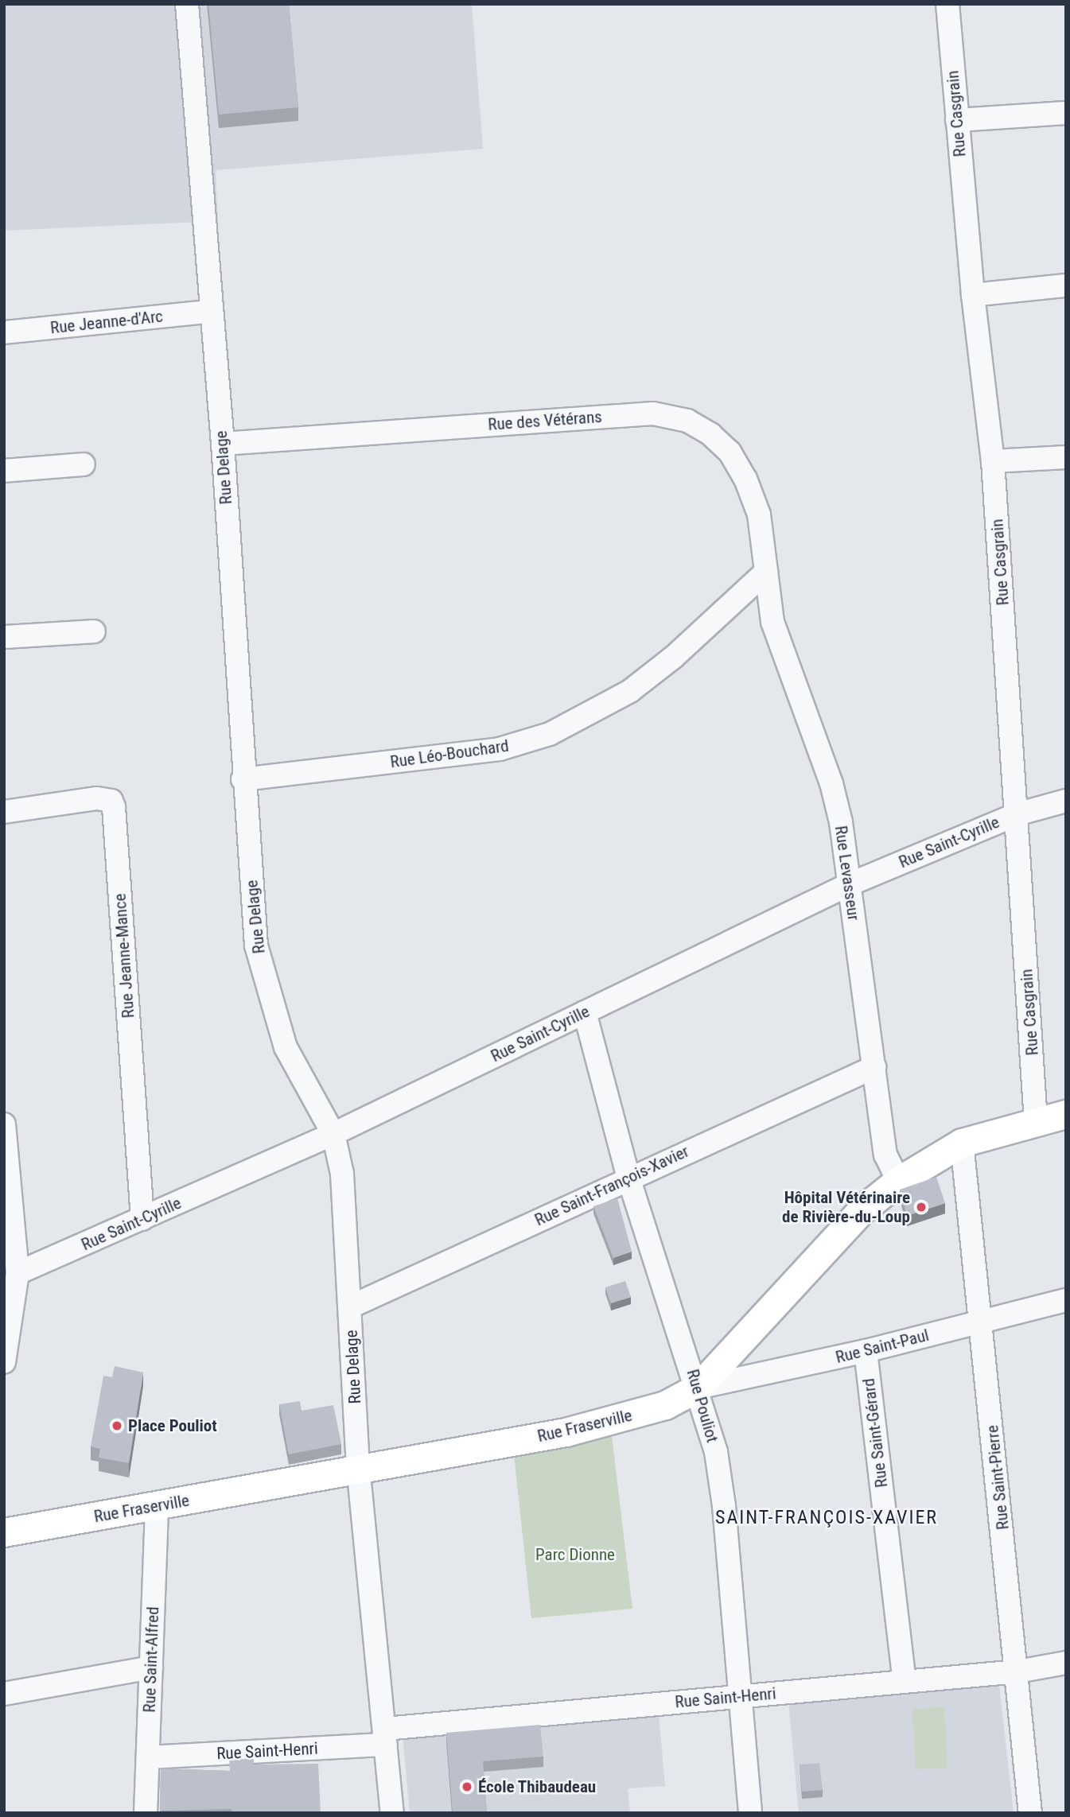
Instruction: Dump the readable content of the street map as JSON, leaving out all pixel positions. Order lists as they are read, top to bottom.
{
  "streets": {
    "main road": ["Rue Fraserville"],
    "street": [
      "Rue Casgrain",
      "Rue Jeanne-d'Arc",
      "Rue des Vétérans",
      "Rue Delage",
      "Rue Léo-Bouchard",
      "Rue Saint-Cyrille",
      "Rue Levasseur",
      "Rue Jeanne-Mance",
      "Rue Saint-François-Xavier",
      "Rue Saint-Paul",
      "Rue Pouliot",
      "Rue Saint-Gérard",
      "Rue Saint-Pierre",
      "Rue Saint-Alfred",
      "Rue Saint-Henri"
    ]
  },
  "crossings": [
    ["Rue Casgrain", "Rue Saint-Cyrille"],
    ["Rue Casgrain", "Rue Fraserville"],
    ["Rue Jeanne-d'Arc", "Rue Delage"],
    ["Rue des Vétérans", "Rue Delage"],
    ["Rue des Vétérans", "Rue Léo-Bouchard"],
    ["Rue des Vétérans", "Rue Levasseur"],
    ["Rue Delage", "Rue Léo-Bouchard"],
    ["Rue Delage", "Rue Saint-Cyrille"],
    ["Rue Delage", "Rue Saint-François-Xavier"],
    ["Rue Delage", "Rue Fraserville"],
    ["Rue Delage", "Rue Saint-Henri"],
    ["Rue Léo-Bouchard", "Rue Levasseur"],
    ["Rue Saint-Cyrille", "Rue Levasseur"],
    ["Rue Saint-Cyrille", "Rue Jeanne-Mance"],
    ["Rue Saint-Cyrille", "Rue Pouliot"],
    ["Rue Levasseur", "Rue Saint-François-Xavier"],
    ["Rue Levasseur", "Rue Fraserville"],
    ["Rue Saint-François-Xavier", "Rue Pouliot"],
    ["Rue Saint-Paul", "Rue Pouliot"],
    ["Rue Saint-Paul", "Rue Fraserville"],
    ["Rue Saint-Paul", "Rue Saint-Gérard"],
    ["Rue Saint-Paul", "Rue Saint-Pierre"],
    ["Rue Pouliot", "Rue Fraserville"],
    ["Rue Pouliot", "Rue Saint-Henri"],
    ["Rue Fraserville", "Rue Saint-Pierre"],
    ["Rue Fraserville", "Rue Saint-Alfred"],
    ["Rue Saint-Gérard", "Rue Saint-Henri"],
    ["Rue Saint-Pierre", "Rue Saint-Henri"],
    ["Rue Saint-Alfred", "Rue Saint-Henri"]
  ],
  "districts": ["SAINT-FRANÇOIS-XAVIER"],
  "parks": ["Parc Dionne"],
  "places": ["Hôpital Vétérinaire de Rivière-du-Loup", "Place Pouliot", "École Thibaudeau"]
}
